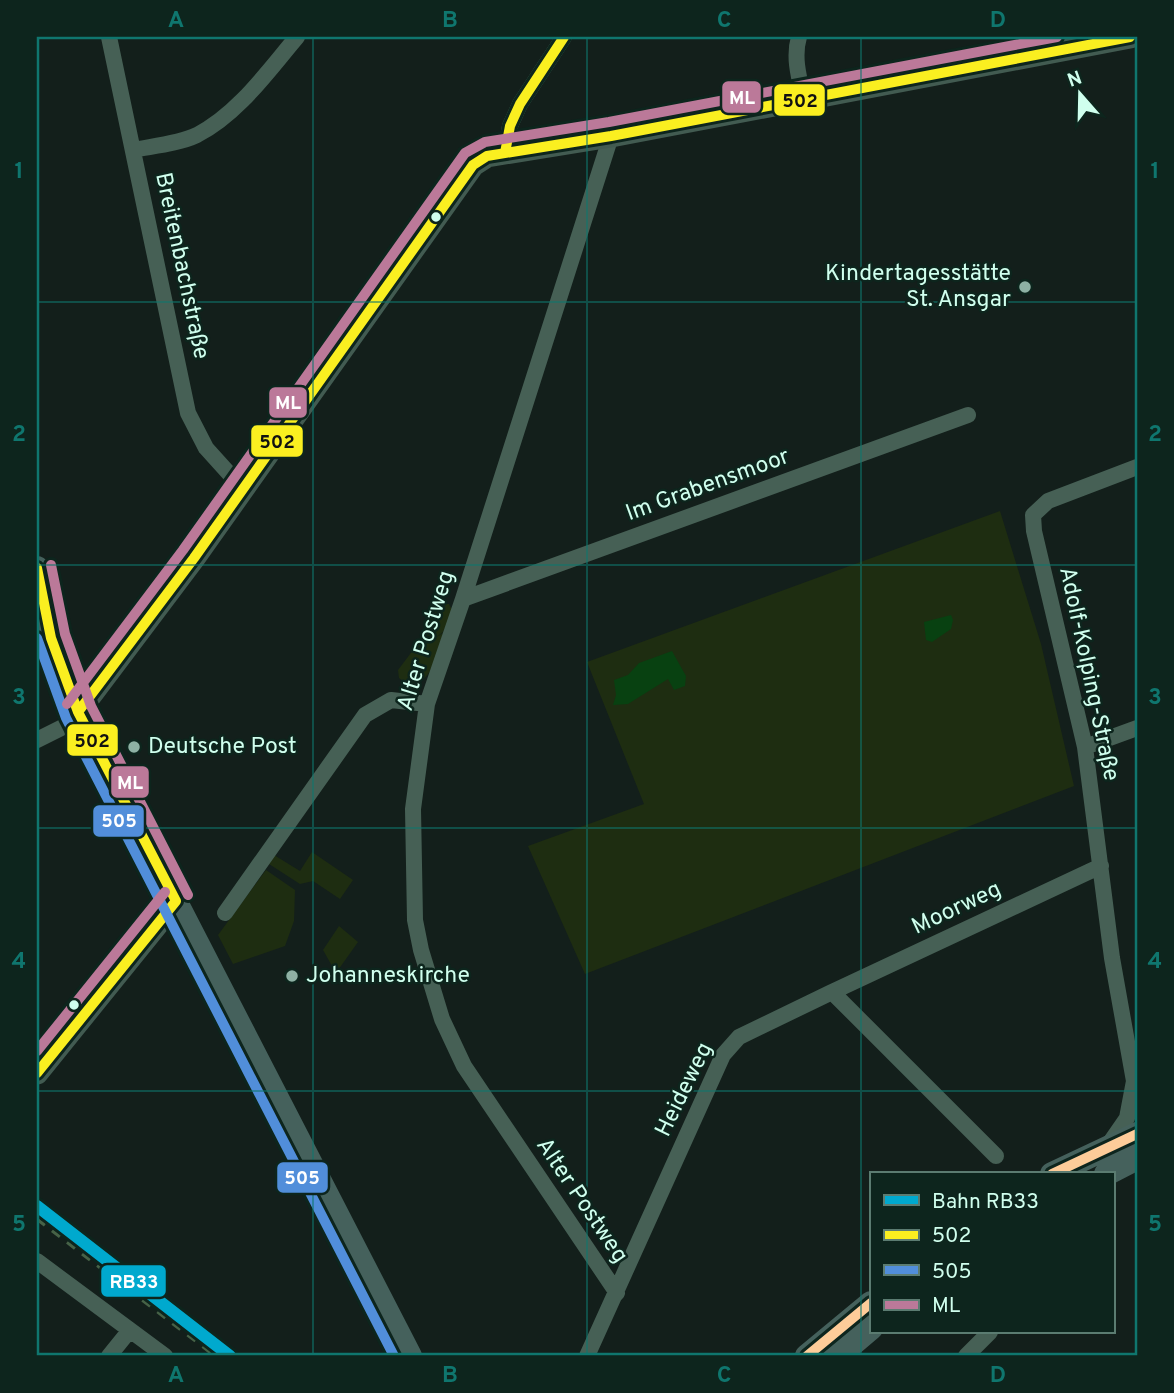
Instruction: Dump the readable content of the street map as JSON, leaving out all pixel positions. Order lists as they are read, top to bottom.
{
  "streets": {
    "street": [
      "Breitenbachstraße",
      "Im Grabensmoor",
      "Alter Postweg",
      "Adolf-Kolping-Straße",
      "Moorweg",
      "Heideweg"
    ]
  },
  "crossings": [
    ["Im Grabensmoor", "Alter Postweg"],
    ["Alter Postweg", "Heideweg"],
    ["Adolf-Kolping-Straße", "Moorweg"],
    ["Moorweg", "Heideweg"]
  ],
  "places": ["Kindertagesstätte St. Ansgar", "Deutsche Post", "Johanneskirche"],
  "lines": [
    "transit line 502",
    "transit line ML",
    "transit line 505",
    "rail line RB33"
  ],
  "legend": [
    "Bahn RB33",
    "502",
    "505",
    "ML"
  ],
  "north": "top",
  "grid": {
    "columns": [
      "A",
      "B",
      "C",
      "D"
    ],
    "rows": [
      "1",
      "2",
      "3",
      "4",
      "5"
    ]
  }
}
